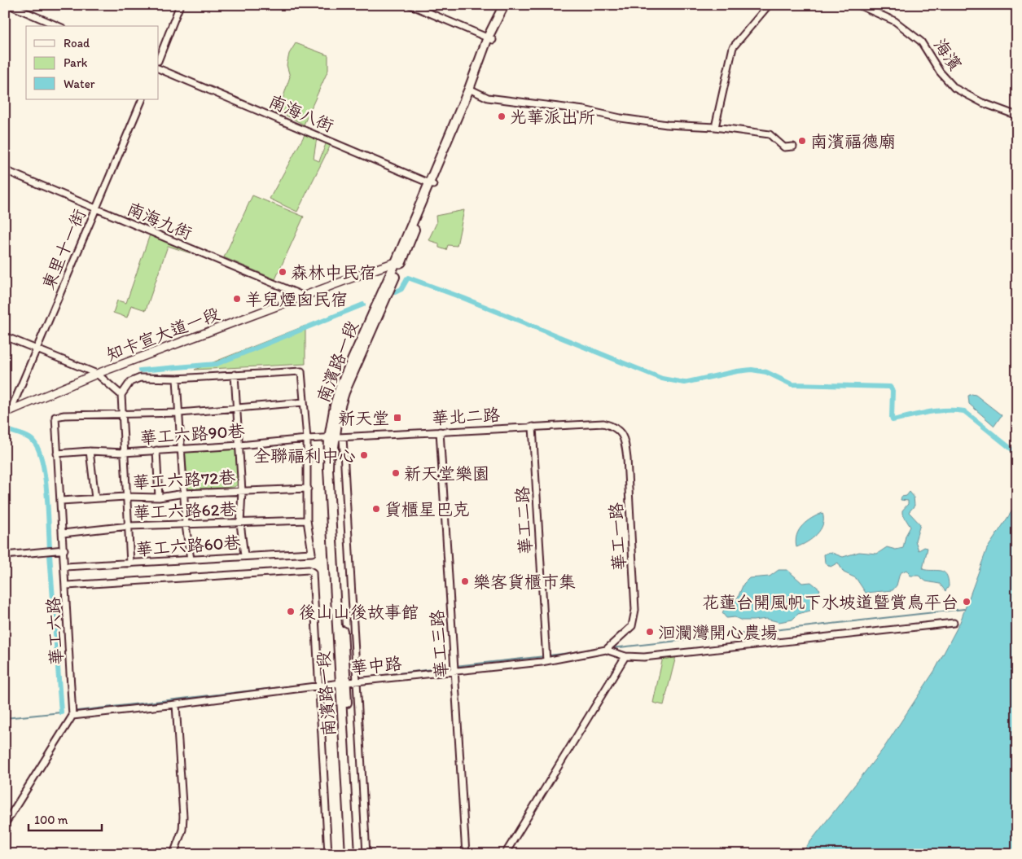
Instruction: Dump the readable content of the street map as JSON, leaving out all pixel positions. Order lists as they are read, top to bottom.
{
  "streets": {
    "main road": ["南濱路一段"],
    "street": [
      "海濱",
      "南海八街",
      "南海九街",
      "東里十一街",
      "知卡宣大道一段",
      "華北二路",
      "華工六路90巷",
      "華工六路72巷",
      "華工六路62巷",
      "華工二路",
      "華工一路",
      "華工六路60巷",
      "華工六路",
      "華工三路",
      "華中路"
    ]
  },
  "crossings": [
    ["南海八街", "南濱路一段"],
    ["南海九街", "東里十一街"],
    ["南海九街", "知卡宣大道一段"],
    ["東里十一街", "知卡宣大道一段"],
    ["知卡宣大道一段", "南濱路一段"],
    ["南濱路一段", "華北二路"],
    ["南濱路一段", "華工六路90巷"],
    ["南濱路一段", "華中路"],
    ["華北二路", "華工六路90巷"],
    ["華北二路", "華工二路"],
    ["華北二路", "華工一路"],
    ["華北二路", "華工三路"],
    ["華工六路90巷", "華工六路"],
    ["華工六路72巷", "華工六路"],
    ["華工六路62巷", "華工六路60巷"],
    ["華工六路62巷", "華工六路"],
    ["華工二路", "華中路"],
    ["華工一路", "華中路"],
    ["華工六路60巷", "華工六路"],
    ["華工六路", "華中路"],
    ["華工三路", "華中路"]
  ],
  "places": {
    "other": [
      "光華派出所",
      "南濱福德廟",
      "森林中民宿",
      "羊兒煙囪民宿",
      "全聯福利中心",
      "新天堂樂園",
      "貨櫃星巴克",
      "樂客貨櫃市集",
      "花蓮台開風帆下水坡道暨賞鳥平台",
      "後山山後故事館",
      "洄瀾灣開心農場"
    ],
    "transit": ["新天堂"]
  },
  "legend": ["Road", "Park", "Water"],
  "scale_bar": "100 m"
}
